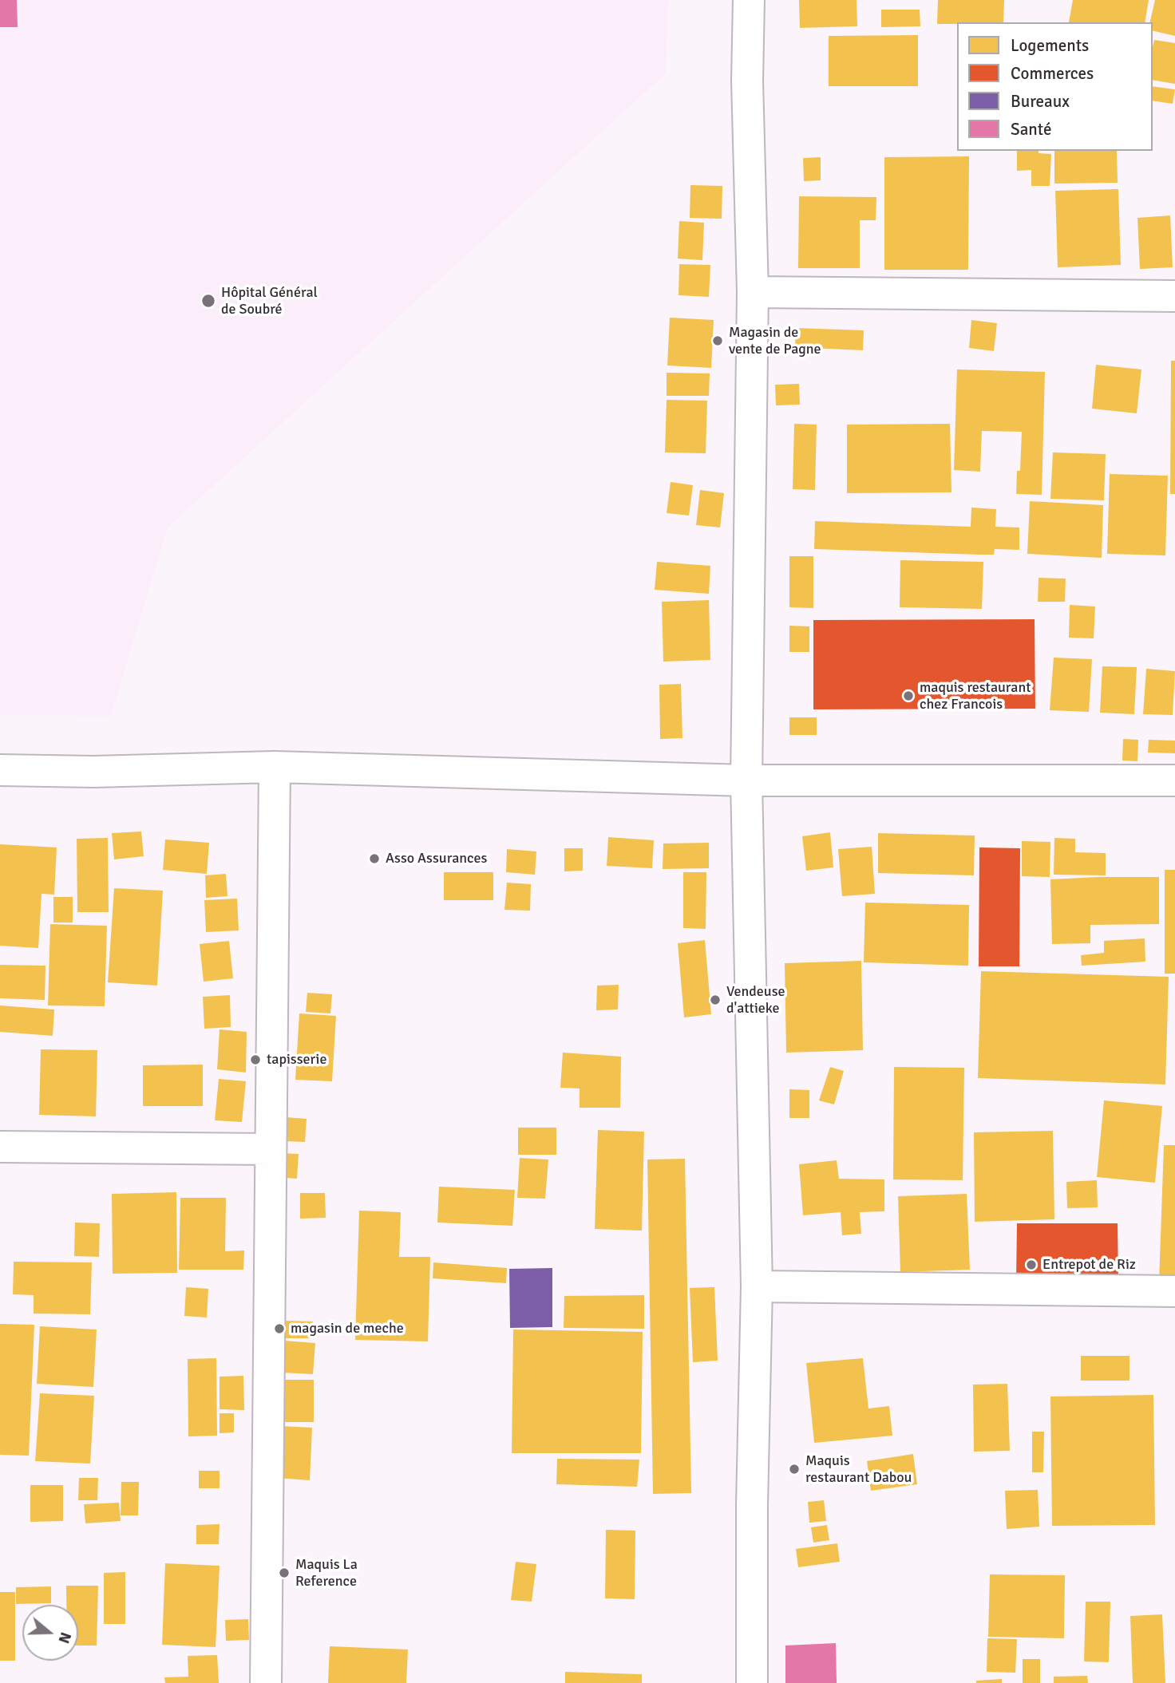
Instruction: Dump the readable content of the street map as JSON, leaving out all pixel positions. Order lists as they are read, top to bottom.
{
  "places": [
    "Hôpital Général de Soubré",
    "Magasin de vente de Pagne",
    "maquis restaurant chez Francois",
    "Asso Assurances",
    "Vendeuse d'attieke",
    "tapisserie",
    "Entrepot de Riz",
    "magasin de meche",
    "Maquis restaurant Dabou",
    "Maquis La Reference"
  ],
  "legend": [
    "Logements",
    "Commerces",
    "Bureaux",
    "Santé"
  ],
  "north": "right"
}
